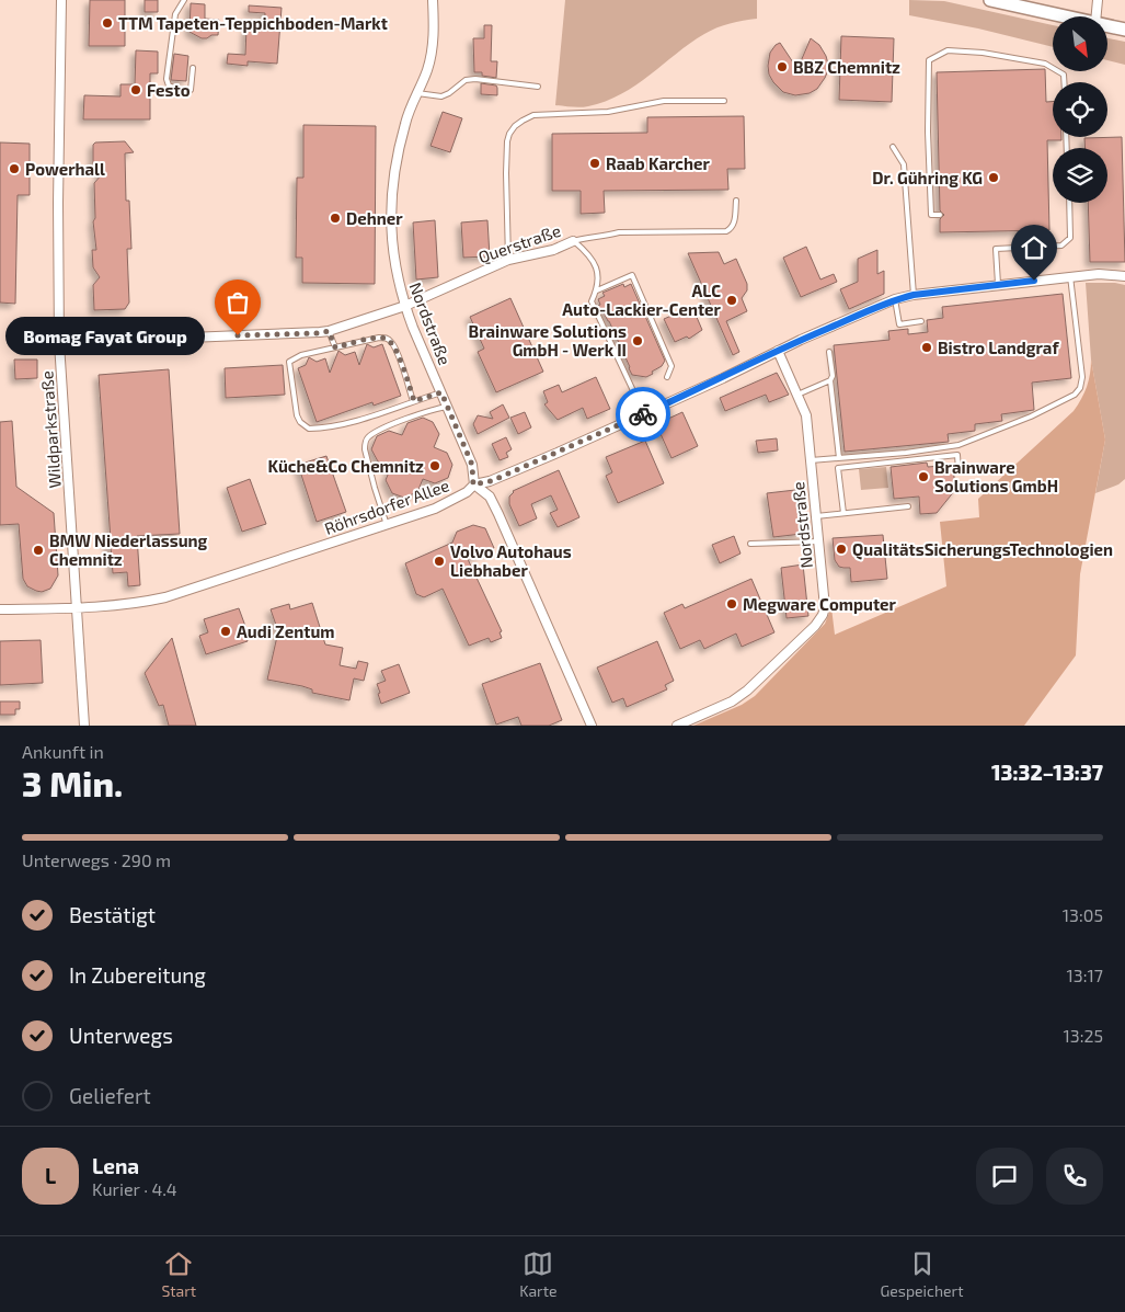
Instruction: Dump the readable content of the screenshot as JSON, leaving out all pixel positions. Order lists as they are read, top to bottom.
{
  "streets": {
    "street": [
      "Querstraße",
      "Nordstraße",
      "Wildparkstraße",
      "Röhrsdorfer Allee"
    ]
  },
  "crossings": [
    ["Querstraße", "Nordstraße"],
    ["Querstraße", "Wildparkstraße"],
    ["Nordstraße", "Röhrsdorfer Allee"],
    ["Wildparkstraße", "Röhrsdorfer Allee"]
  ],
  "places": [
    "TTM Tapeten-Teppichboden-Markt",
    "BBZ Chemnitz",
    "Festo",
    "Raab Karcher",
    "Powerhall",
    "Dr. Gühring KG",
    "Dehner",
    "ALC Auto-Lackier-Center",
    "Bomag Fayat Group",
    "Brainware Solutions GmbH - Werk II",
    "Bistro Landgraf",
    "Küche&Co Chemnitz",
    "Brainware Solutions GmbH",
    "QualitätsSicherungsTechnologien",
    "BMW Niederlassung Chemnitz",
    "Volvo Autohaus Liebhaber",
    "Megware Computer",
    "Audi Zentum"
  ],
  "north": "bottom right",
  "page": {
    "bubble": "Bomag Fayat Group",
    "heading": ["3 Min.", "Ankunft in", "13:32–13:37"],
    "panel": ["Lena", "Kurier · 4.4"],
    "bar": "Unterwegs · 290 m",
    "list": [
      ["Bestätigt", "13:05"],
      ["In Zubereitung", "13:17"],
      ["Unterwegs", "13:25"],
      "Geliefert"
    ],
    "round": "L",
    "tabs": ["Start", "Karte", "Gespeichert"]
  }
}
